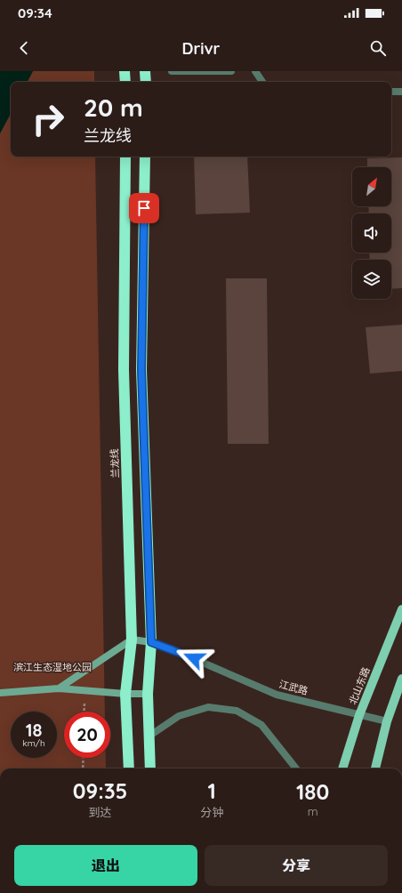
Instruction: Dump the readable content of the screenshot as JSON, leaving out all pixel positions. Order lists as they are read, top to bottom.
{
  "streets": {
    "highway": ["兰龙线"],
    "main road": ["北山东路"],
    "street": ["江武路"]
  },
  "crossings": [
    ["北山东路", "江武路"]
  ],
  "parks": ["滨江生态湿地公园"],
  "north": "top right",
  "page": {
    "status": "09:34",
    "header": "Drivr",
    "turn": ["20 m", "兰龙线"],
    "speed": "18 km/h",
    "limit": "20",
    "eta": [
      "09:35",
      "到达",
      "1",
      "分钟",
      "180",
      "m"
    ],
    "buttons": ["退出", "分享"]
  }
}
